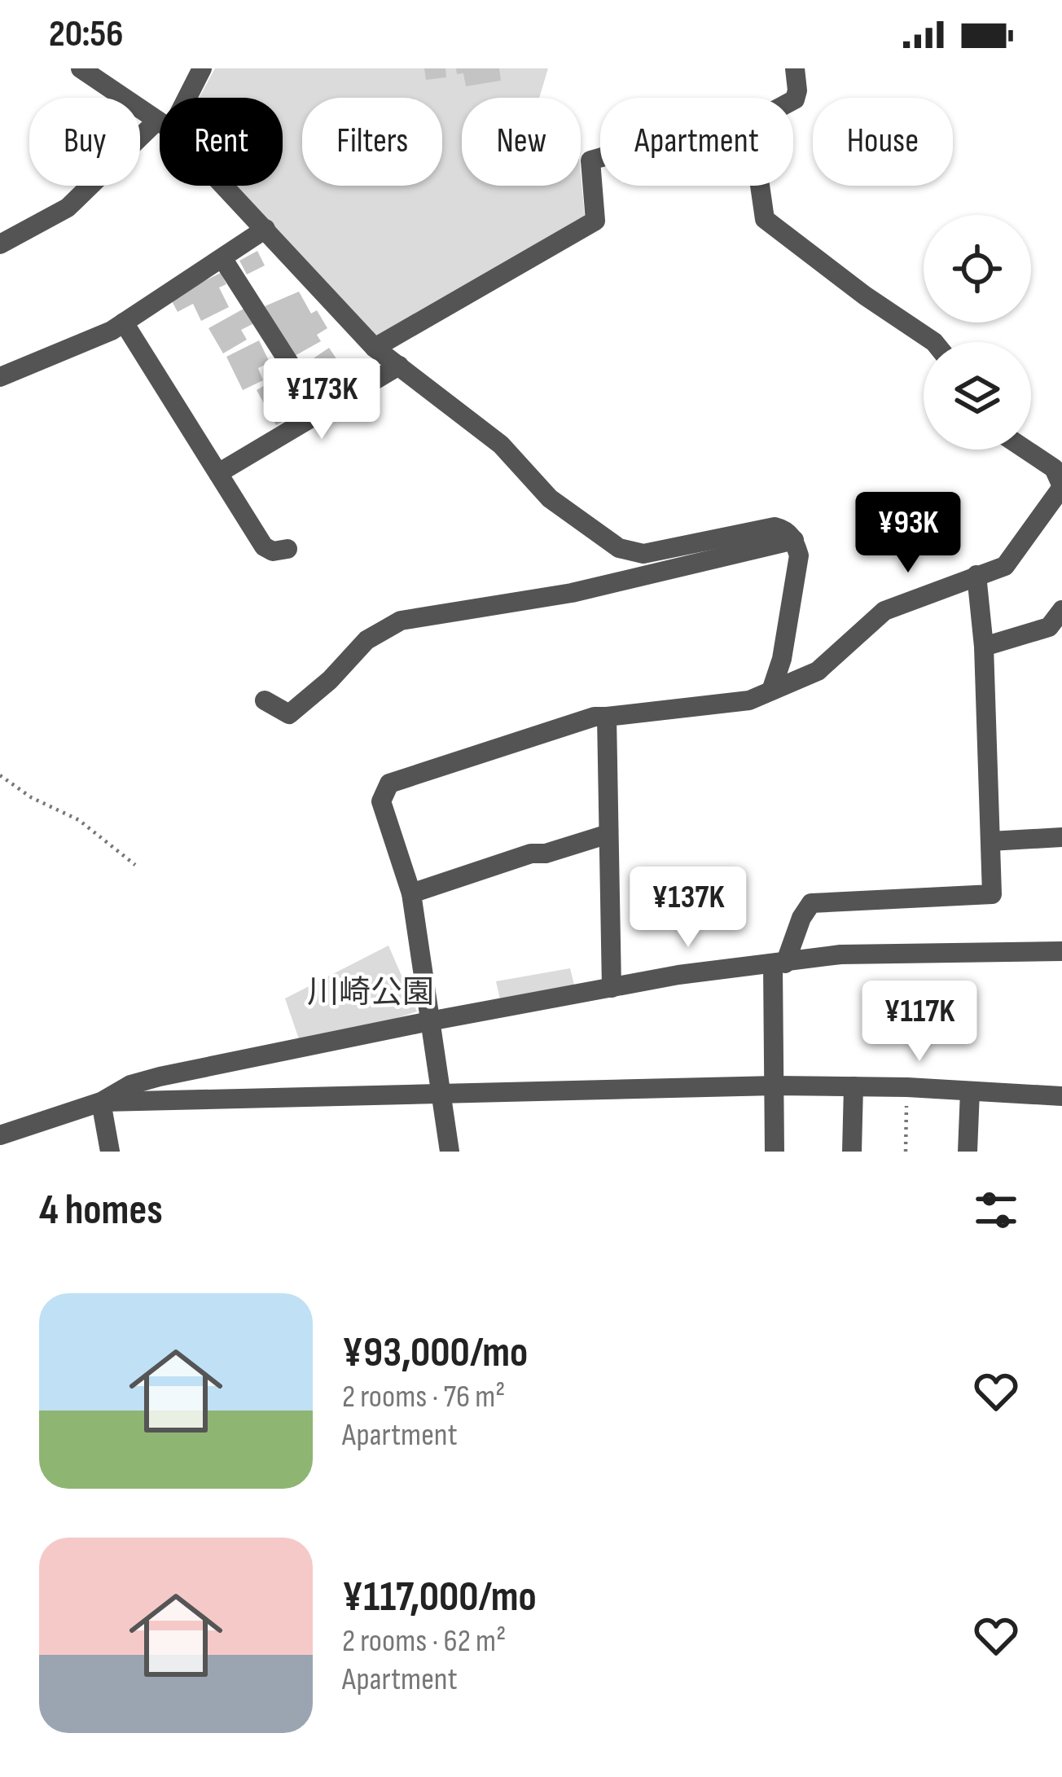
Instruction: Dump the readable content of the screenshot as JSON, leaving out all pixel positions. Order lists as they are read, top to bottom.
{
  "parks": ["川崎公園"],
  "page": {
    "status": "20:56",
    "chip": [
      "Buy",
      "Rent",
      "Filters",
      "New",
      "Apartment",
      "House"
    ],
    "price": [
      "¥173K",
      "¥93K",
      "¥137K",
      "¥117K"
    ],
    "heading": "4 homes",
    "list": [
      {
        "name": "¥93,000/mo",
        "note": "2 rooms · 76 m² · Apartment"
      },
      {
        "name": "¥117,000/mo",
        "note": "2 rooms · 62 m² · Apartment"
      }
    ]
  }
}
